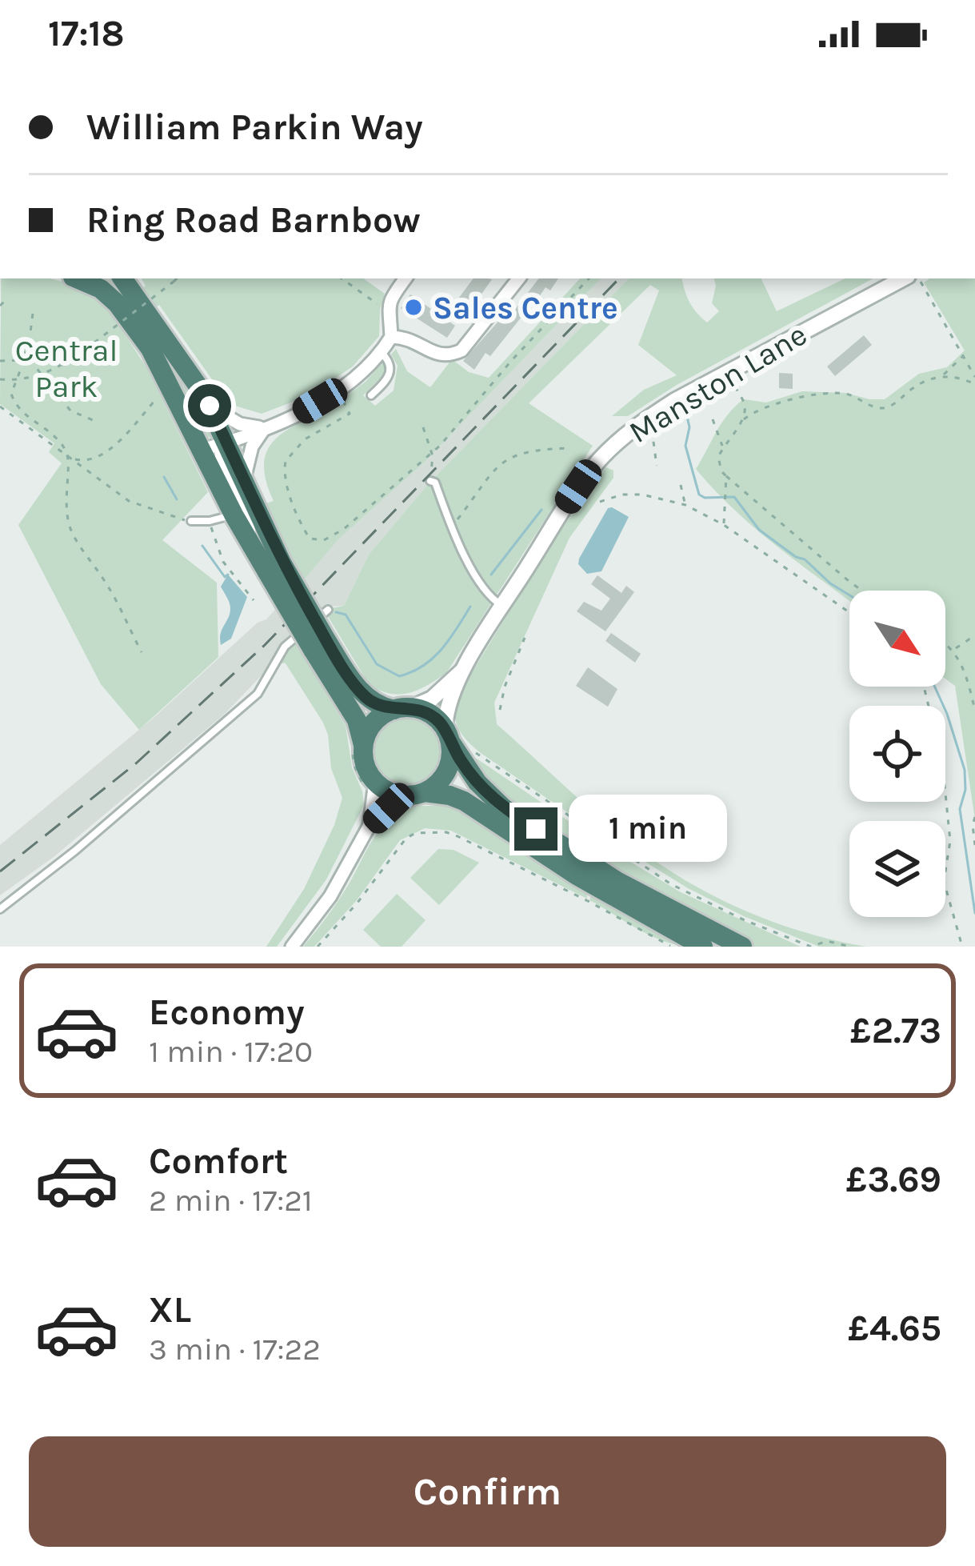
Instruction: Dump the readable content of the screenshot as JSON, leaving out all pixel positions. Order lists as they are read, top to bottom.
{
  "streets": {
    "street": ["Manston Lane"]
  },
  "parks": ["Central Park"],
  "places": ["Sales Centre"],
  "north": "bottom right",
  "page": {
    "status": "17:18",
    "banner": ["William Parkin Way", "Ring Road Barnbow"],
    "bubble": "1 min",
    "list": [
      {
        "name": "Economy",
        "note": "1 min · 17:20",
        "value": "£2.73"
      },
      {
        "name": "Comfort",
        "note": "2 min · 17:21",
        "value": "£3.69"
      },
      {
        "name": "XL",
        "note": "3 min · 17:22",
        "value": "£4.65"
      }
    ],
    "buttons": "Confirm"
  }
}
